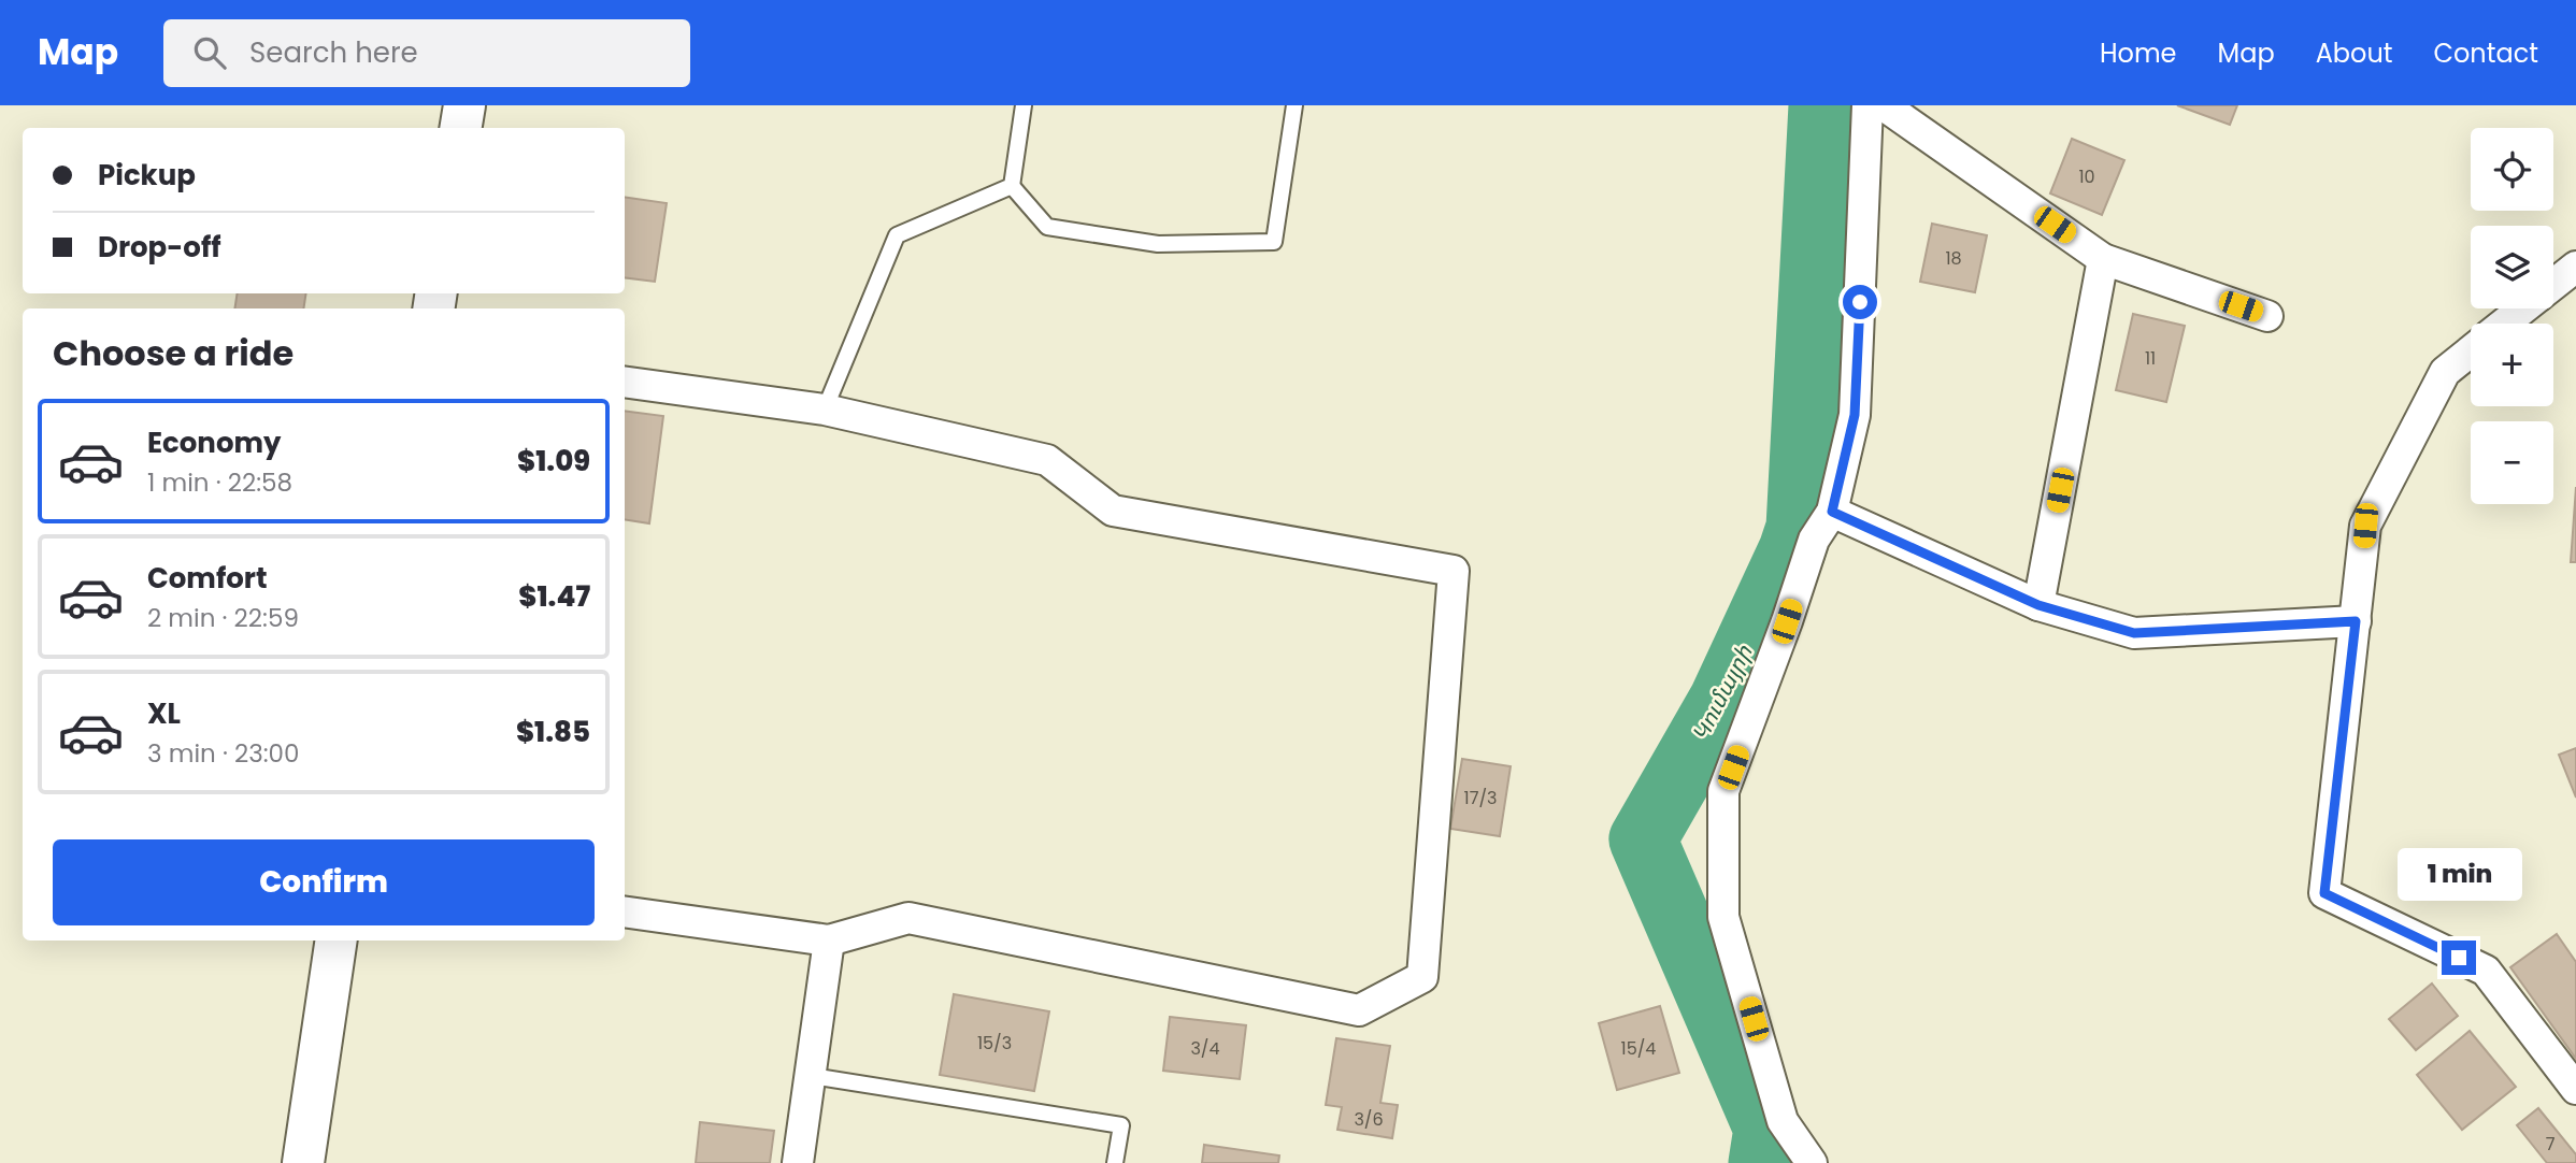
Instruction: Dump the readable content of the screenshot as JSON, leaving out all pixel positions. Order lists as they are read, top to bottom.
{
  "water": ["Կումայրի"],
  "house_numbers": [
    "10",
    "18",
    "11",
    "17/3",
    "15/3",
    "3/4",
    "15/4",
    "3/6",
    "7"
  ],
  "page": {
    "header": "Map",
    "search": "Search here",
    "nav": [
      "Home",
      "Map",
      "About",
      "Contact"
    ],
    "map_buttons": ["+", "−"],
    "banner": ["Pickup", "Drop-off"],
    "heading": "Choose a ride",
    "list": [
      {
        "name": "Economy",
        "note": "1 min · 22:58",
        "value": "$1.09"
      },
      {
        "name": "Comfort",
        "note": "2 min · 22:59",
        "value": "$1.47"
      },
      {
        "name": "XL",
        "note": "3 min · 23:00",
        "value": "$1.85"
      }
    ],
    "buttons": "Confirm",
    "bubble": "1 min"
  }
}
